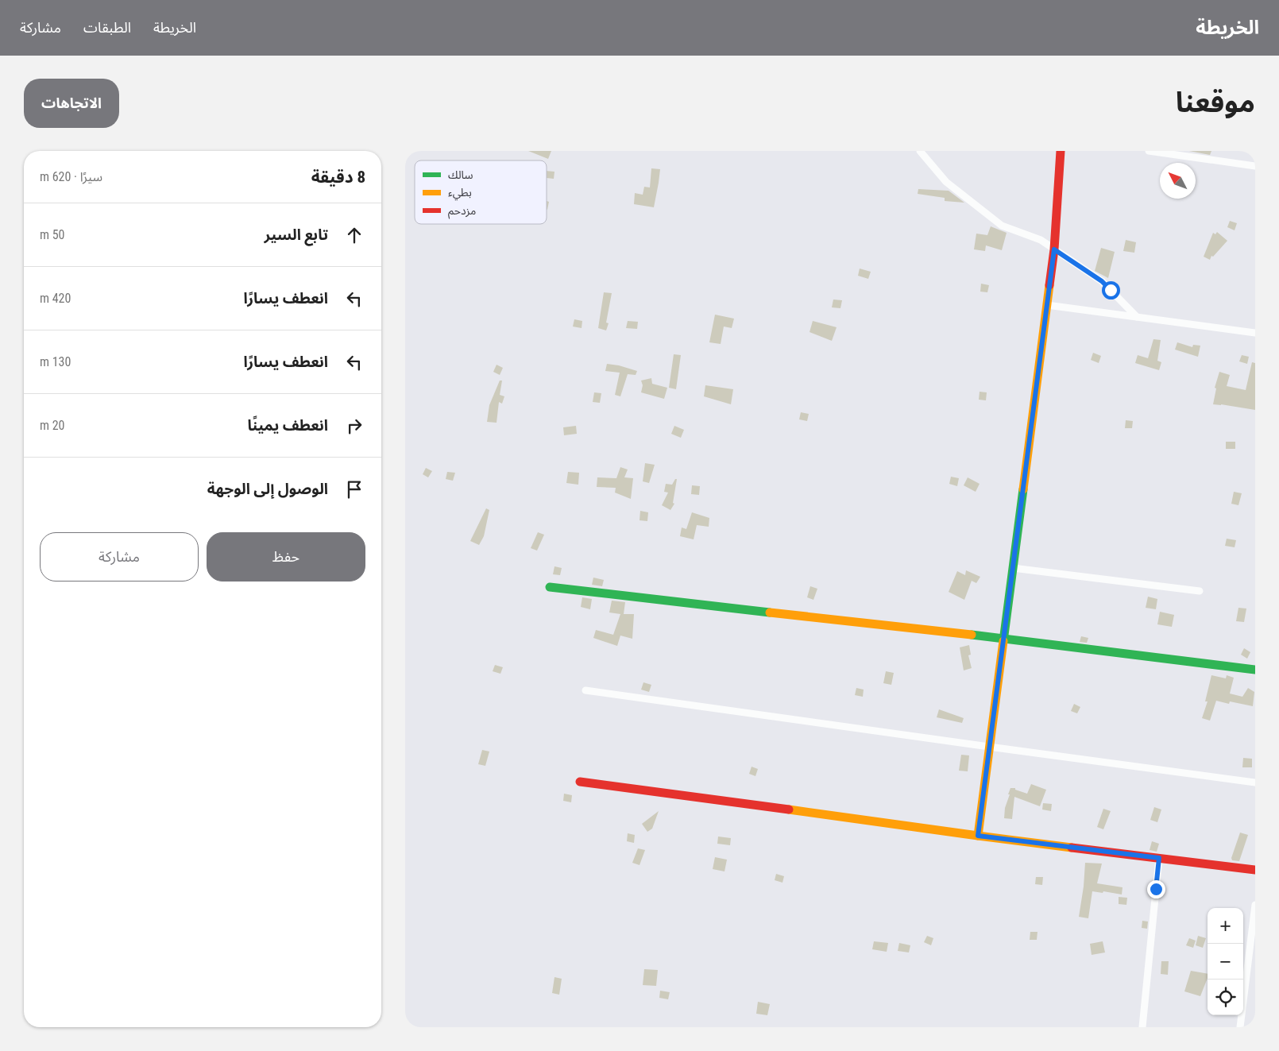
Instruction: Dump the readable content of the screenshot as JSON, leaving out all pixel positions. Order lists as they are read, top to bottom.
{
  "legend": ["سالك", "بطيء", "مزدحم"],
  "north": "top left",
  "page": {
    "header": "الخريطة",
    "nav": ["الخريطة", "الطبقات", "مشاركة"],
    "title": "موقعنا",
    "buttons": [
      "الاتجاهات",
      ["حفظ", "مشاركة"]
    ],
    "heading": ["8 دقيقة", "سيرًا · 620 m"],
    "list": [
      ["تابع السير", "50 m"],
      ["انعطف يسارًا", "420 m"],
      ["انعطف يسارًا", "130 m"],
      ["انعطف يمينًا", "20 m"],
      "الوصول إلى الوجهة"
    ],
    "map_buttons": ["+", "−"]
  }
}
